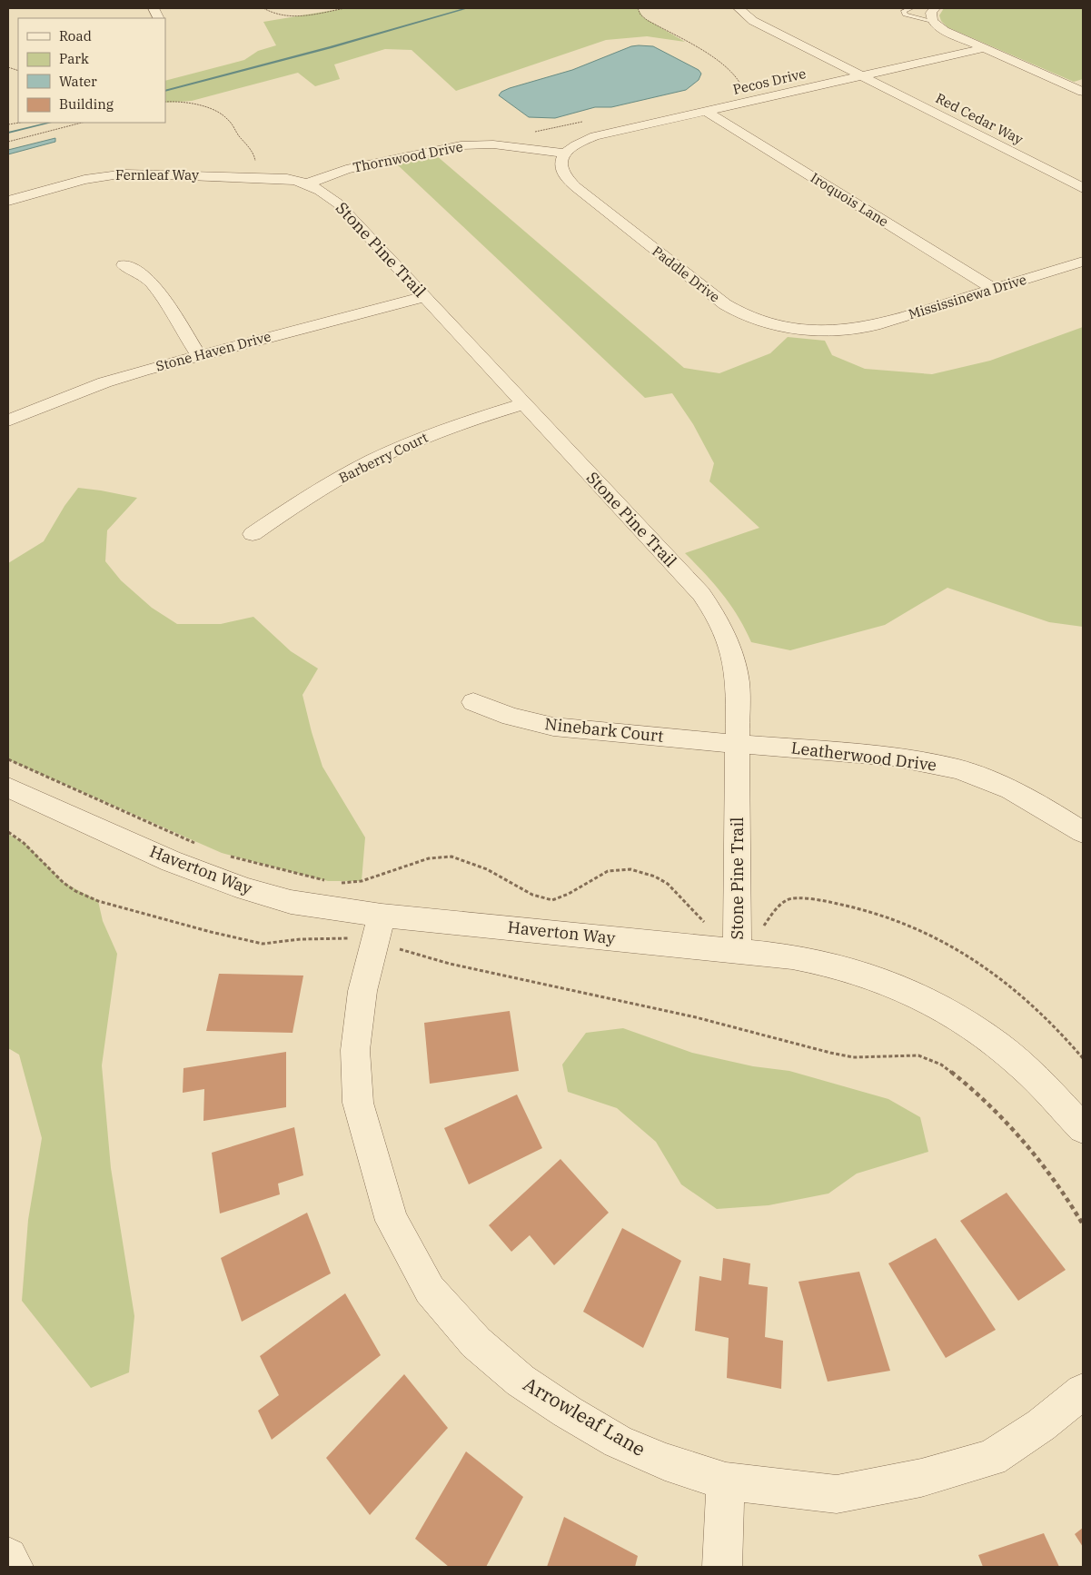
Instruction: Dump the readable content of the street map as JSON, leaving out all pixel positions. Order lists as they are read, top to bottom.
{
  "streets": {
    "street": [
      "Pecos Drive",
      "Red Cedar Way",
      "Thornwood Drive",
      "Fernleaf Way",
      "Iroquois Lane",
      "Stone Pine Trail",
      "Paddle Drive",
      "Mississinewa Drive",
      "Stone Haven Drive",
      "Barberry Court",
      "Ninebark Court",
      "Leatherwood Drive",
      "Haverton Way",
      "Arrowleaf Lane"
    ]
  },
  "crossings": [
    ["Pecos Drive", "Red Cedar Way"],
    ["Pecos Drive", "Thornwood Drive"],
    ["Pecos Drive", "Iroquois Lane"],
    ["Pecos Drive", "Paddle Drive"],
    ["Thornwood Drive", "Fernleaf Way"],
    ["Thornwood Drive", "Stone Pine Trail"],
    ["Thornwood Drive", "Paddle Drive"],
    ["Fernleaf Way", "Stone Pine Trail"],
    ["Iroquois Lane", "Mississinewa Drive"],
    ["Stone Pine Trail", "Stone Haven Drive"],
    ["Stone Pine Trail", "Barberry Court"],
    ["Stone Pine Trail", "Ninebark Court"],
    ["Stone Pine Trail", "Leatherwood Drive"],
    ["Stone Pine Trail", "Haverton Way"],
    ["Paddle Drive", "Mississinewa Drive"],
    ["Ninebark Court", "Leatherwood Drive"],
    ["Haverton Way", "Arrowleaf Lane"]
  ],
  "legend": [
    "Road",
    "Park",
    "Water",
    "Building"
  ]
}
